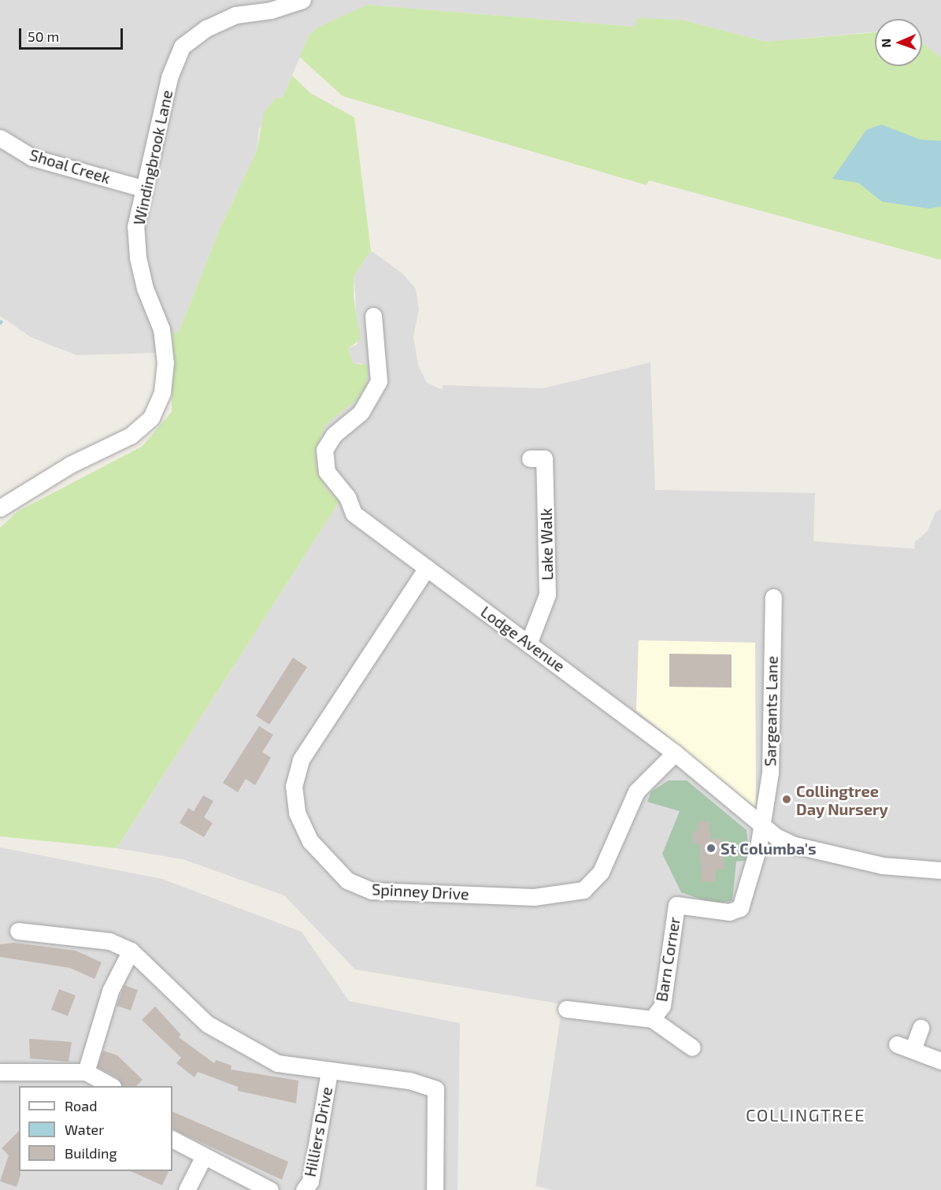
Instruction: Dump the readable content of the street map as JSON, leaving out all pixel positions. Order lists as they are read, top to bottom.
{
  "streets": {
    "street": [
      "Windingbrook Lane",
      "Shoal Creek",
      "Lake Walk",
      "Lodge Avenue",
      "Sargeants Lane",
      "Spinney Drive",
      "Barn Corner",
      "Hilliers Drive"
    ]
  },
  "crossings": [
    ["Windingbrook Lane", "Shoal Creek"],
    ["Lake Walk", "Lodge Avenue"],
    ["Lodge Avenue", "Sargeants Lane"],
    ["Lodge Avenue", "Spinney Drive"],
    ["Lodge Avenue", "Barn Corner"],
    ["Sargeants Lane", "Barn Corner"]
  ],
  "districts": ["COLLINGTREE"],
  "places": ["Collingtree Day Nursery", "St Columba's"],
  "legend": ["Road", "Water", "Building"],
  "scale_bar": "50 m",
  "north": "left"
}
